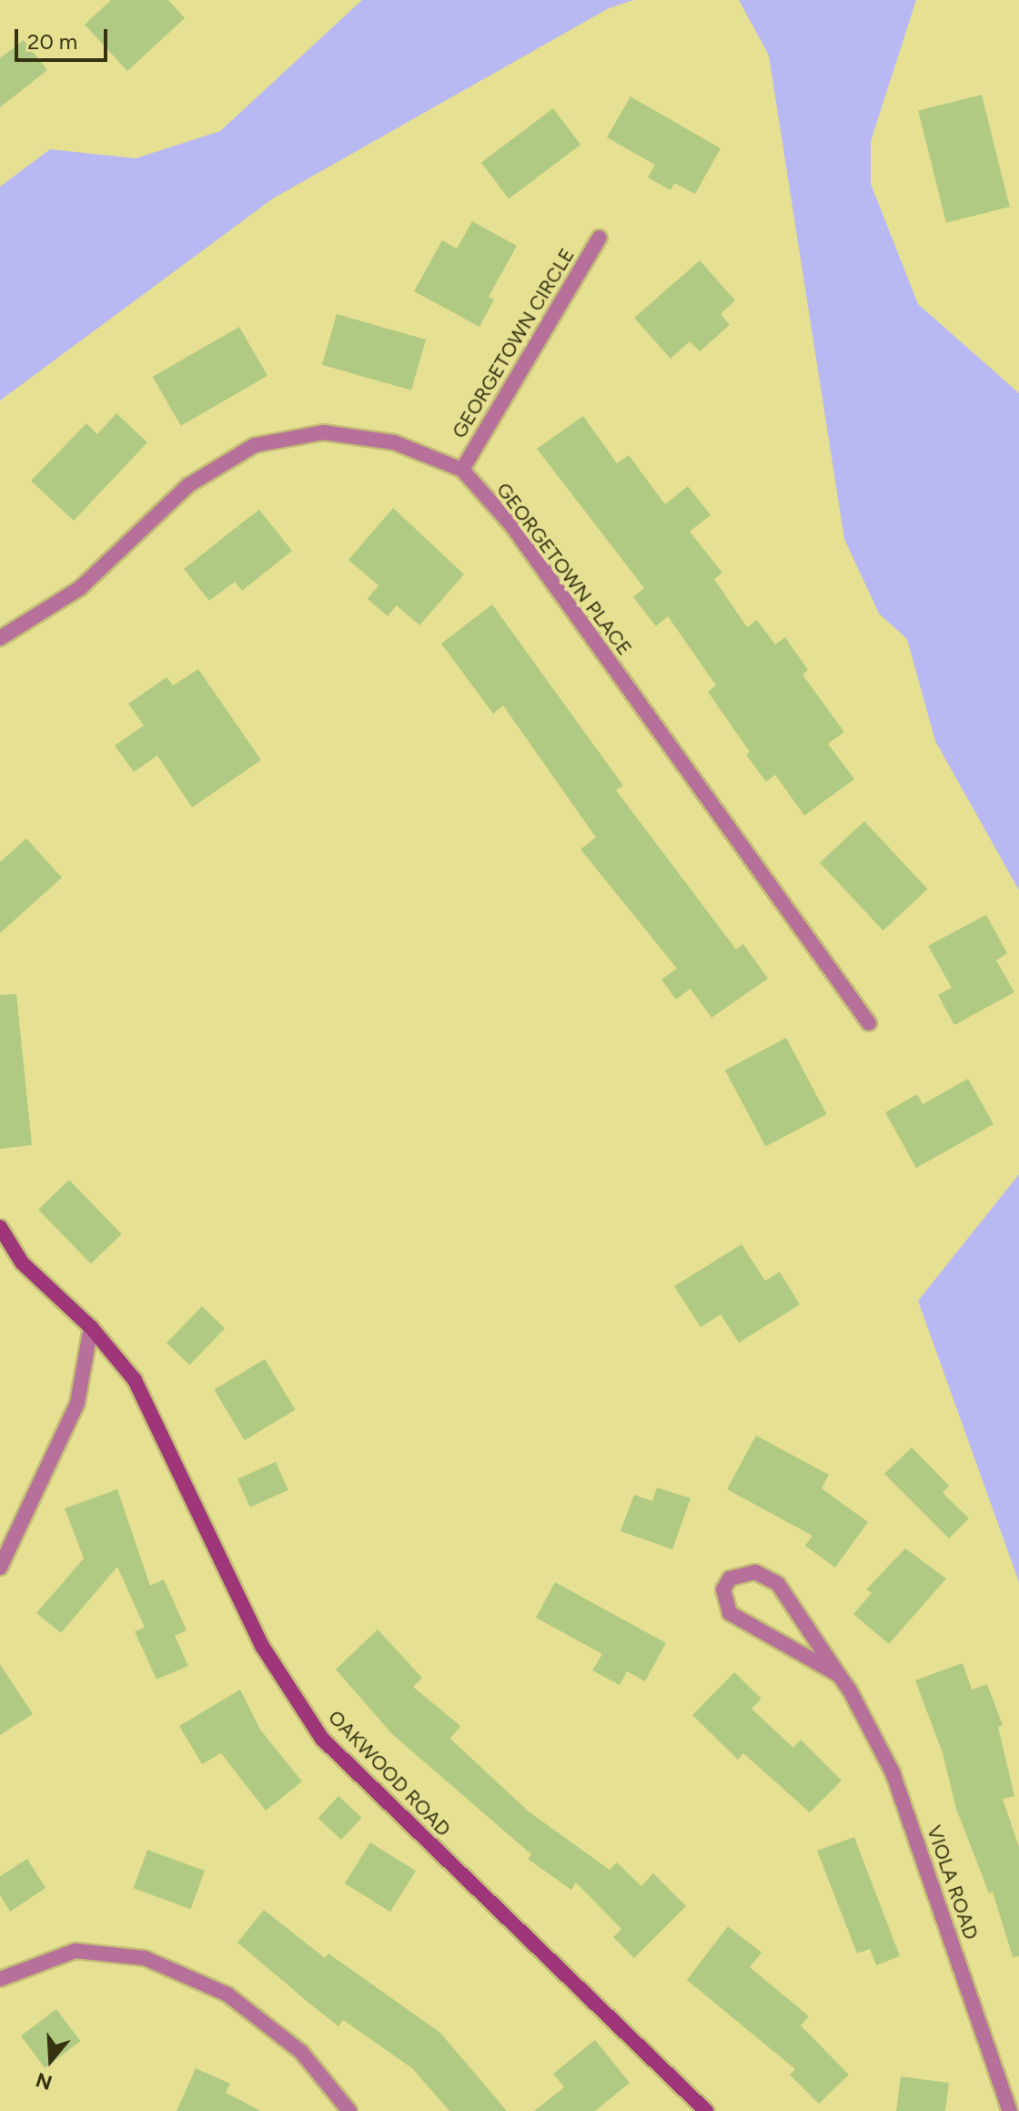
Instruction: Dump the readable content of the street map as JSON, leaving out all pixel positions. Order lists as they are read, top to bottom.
{
  "streets": {
    "main road": ["OAKWOOD ROAD"],
    "street": ["GEORGETOWN CIRCLE", "GEORGETOWN PLACE", "VIOLA ROAD"]
  },
  "crossings": [
    ["GEORGETOWN CIRCLE", "GEORGETOWN PLACE"]
  ],
  "scale_bar": "20 m",
  "north": "bottom"
}
